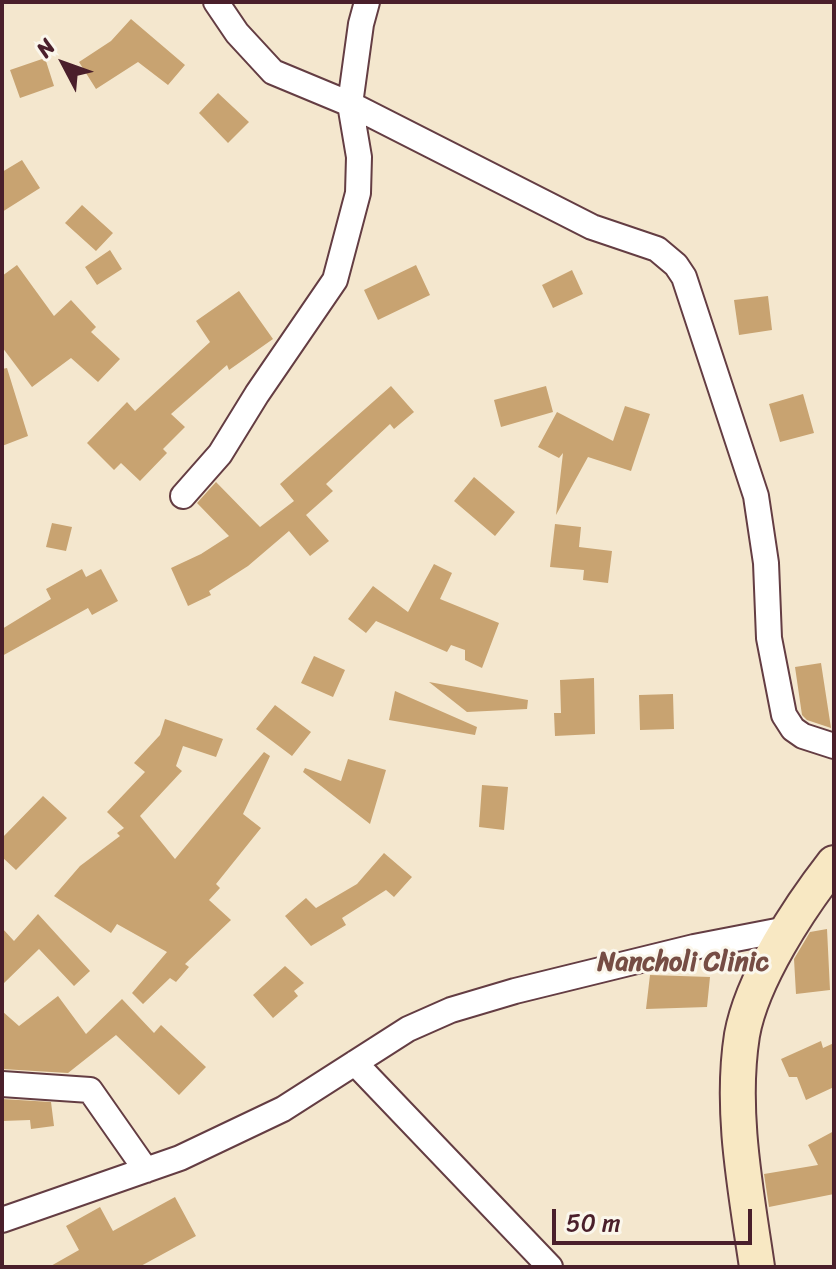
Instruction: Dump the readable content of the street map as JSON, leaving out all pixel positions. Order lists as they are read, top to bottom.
{
  "districts": ["Nancholi Clinic"],
  "scale_bar": "50 m",
  "north": "top left"
}
